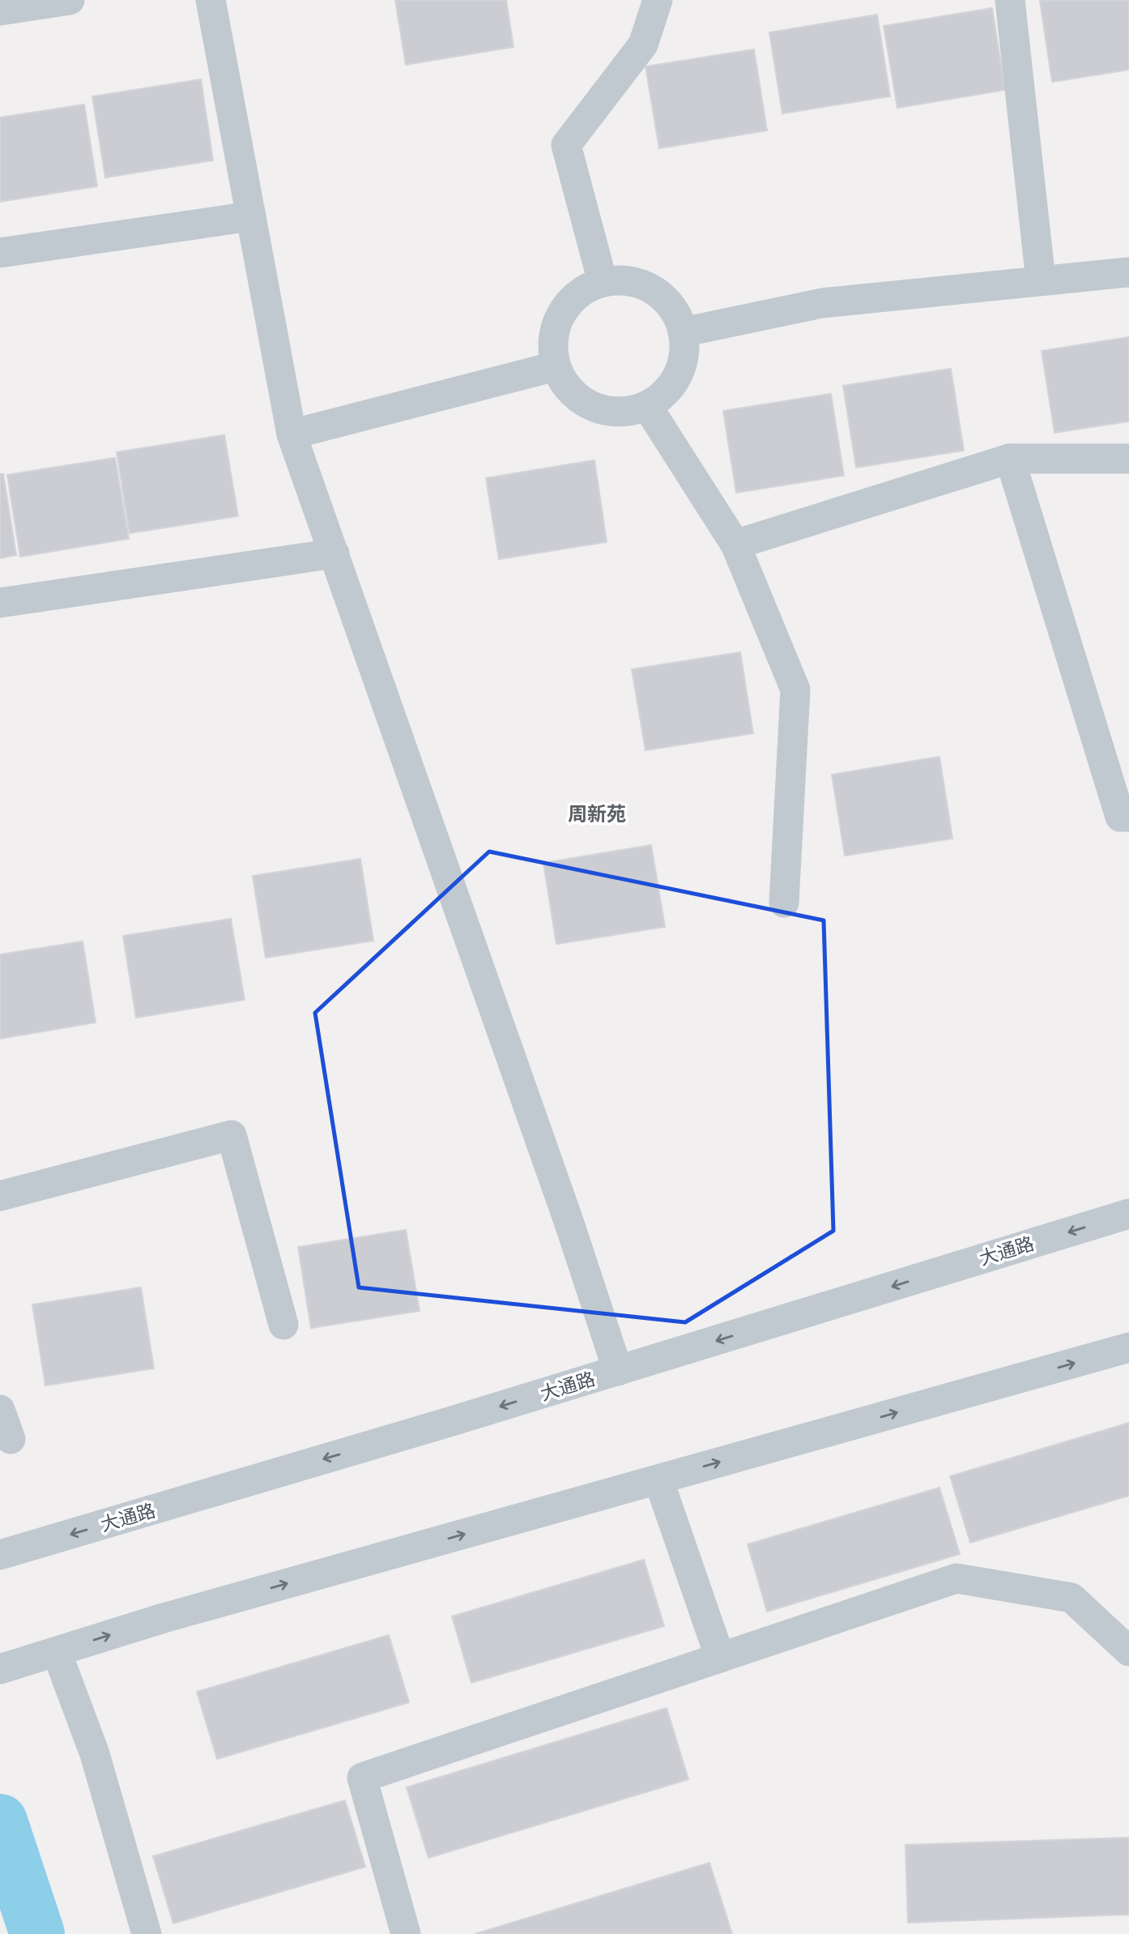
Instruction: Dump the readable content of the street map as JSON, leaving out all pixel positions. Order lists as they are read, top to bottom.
{
  "streets": {
    "street": ["大通路"]
  },
  "districts": ["周新苑"]
}
